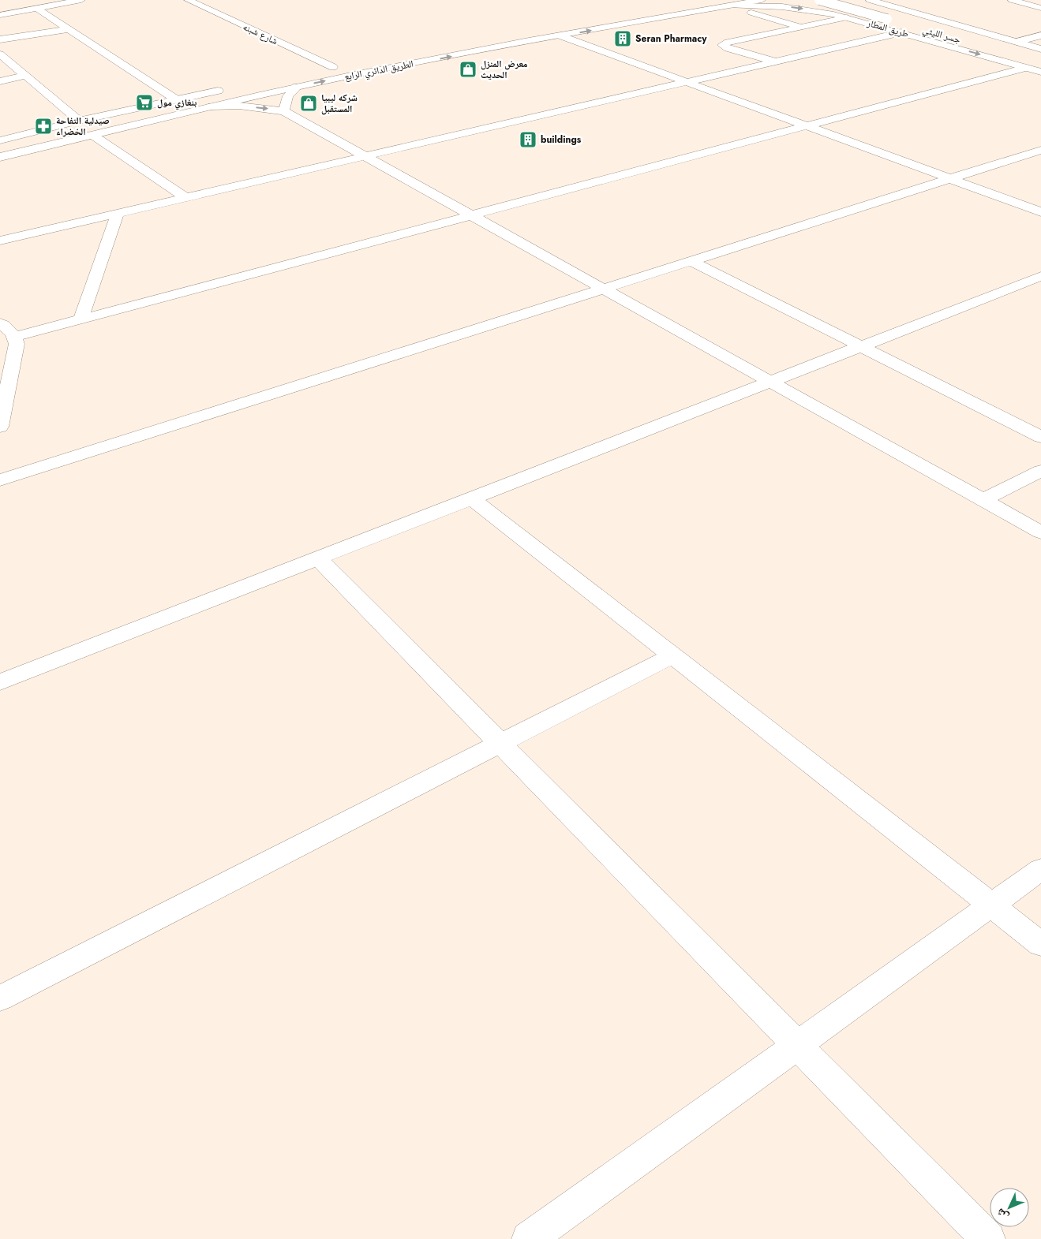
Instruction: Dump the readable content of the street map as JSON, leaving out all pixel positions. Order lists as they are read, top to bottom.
{
  "streets": {
    "main road": [
      "طريق المطار",
      "شارع شبنه",
      "جسر الليثي",
      "الطريق الدائري الرابع"
    ]
  },
  "crossings": [
    ["طريق المطار", "جسر الليثي"],
    ["طريق المطار", "الطريق الدائري الرابع"],
    ["شارع شبنه", "الطريق الدائري الرابع"]
  ],
  "places": {
    "building": ["Seran Pharmacy", "buildings"],
    "shop": ["معرض المنزل الحديث", "شركه ليبيا المستقبل"],
    "supermarket": ["بنغازي مول"],
    "pharmacy": ["صيدلية التفاحة الخضراء"]
  },
  "north": "bottom left"
}
